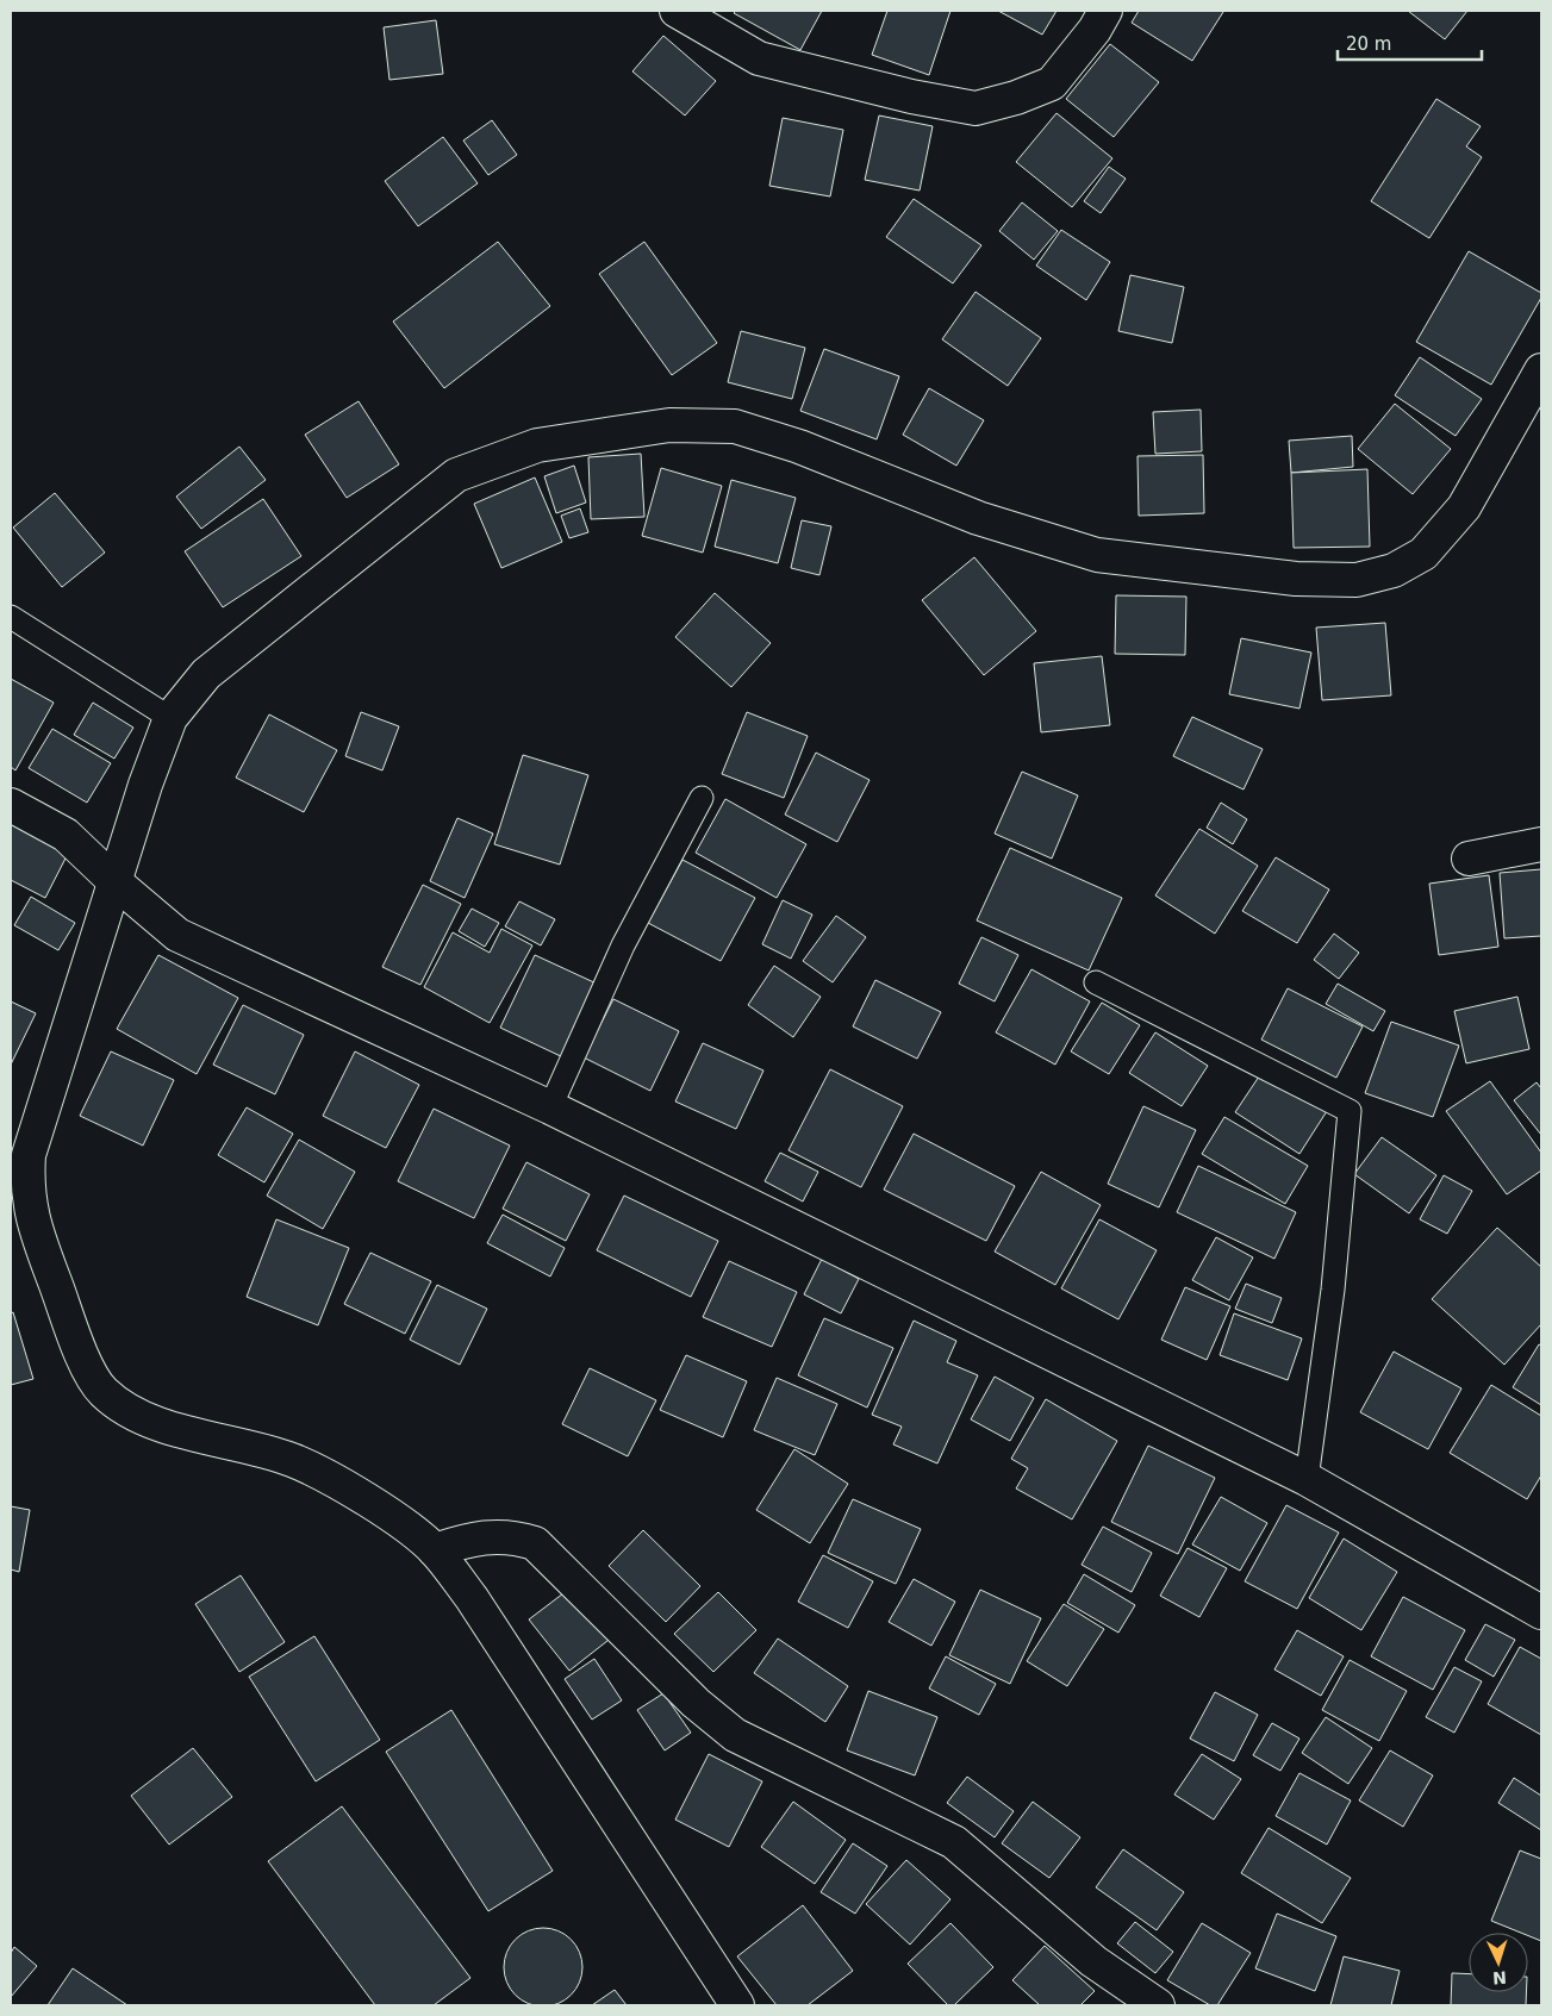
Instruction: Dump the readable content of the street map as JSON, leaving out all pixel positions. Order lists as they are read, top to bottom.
{
  "scale_bar": "20 m",
  "north": "bottom"
}
